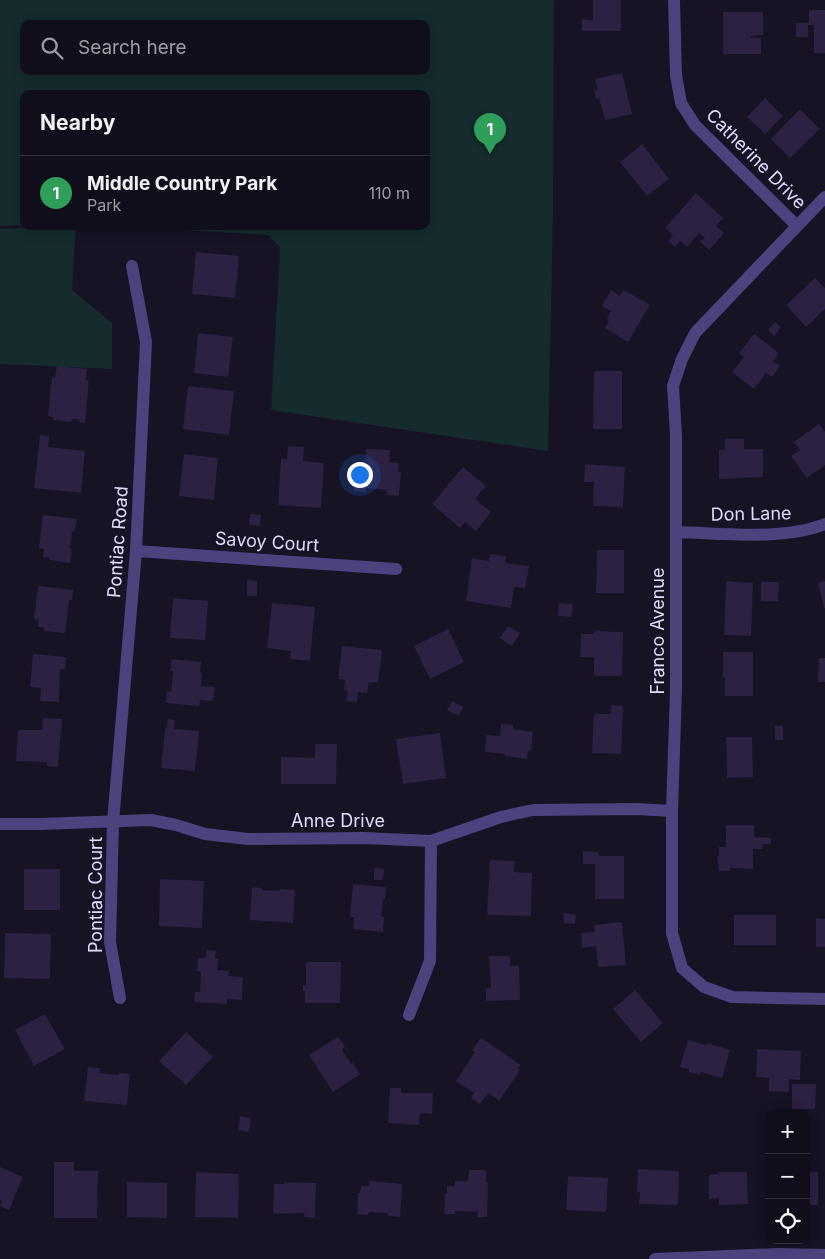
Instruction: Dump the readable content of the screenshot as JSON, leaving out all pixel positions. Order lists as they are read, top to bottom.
{
  "streets": {
    "street": [
      "Catherine Drive",
      "Don Lane",
      "Pontiac Road",
      "Savoy Court",
      "Franco Avenue",
      "Anne Drive",
      "Pontiac Court"
    ]
  },
  "crossings": [
    ["Catherine Drive", "Franco Avenue"],
    ["Don Lane", "Franco Avenue"],
    ["Pontiac Road", "Savoy Court"],
    ["Pontiac Road", "Anne Drive"],
    ["Pontiac Road", "Pontiac Court"],
    ["Franco Avenue", "Anne Drive"],
    ["Anne Drive", "Pontiac Court"]
  ],
  "page": {
    "search": "Search here",
    "heading": "Nearby",
    "pins": "1",
    "list": [
      {
        "mark": "1",
        "name": "Middle Country Park",
        "note": "Park",
        "value": "110 m"
      }
    ],
    "map_buttons": ["+", "−"]
  }
}
